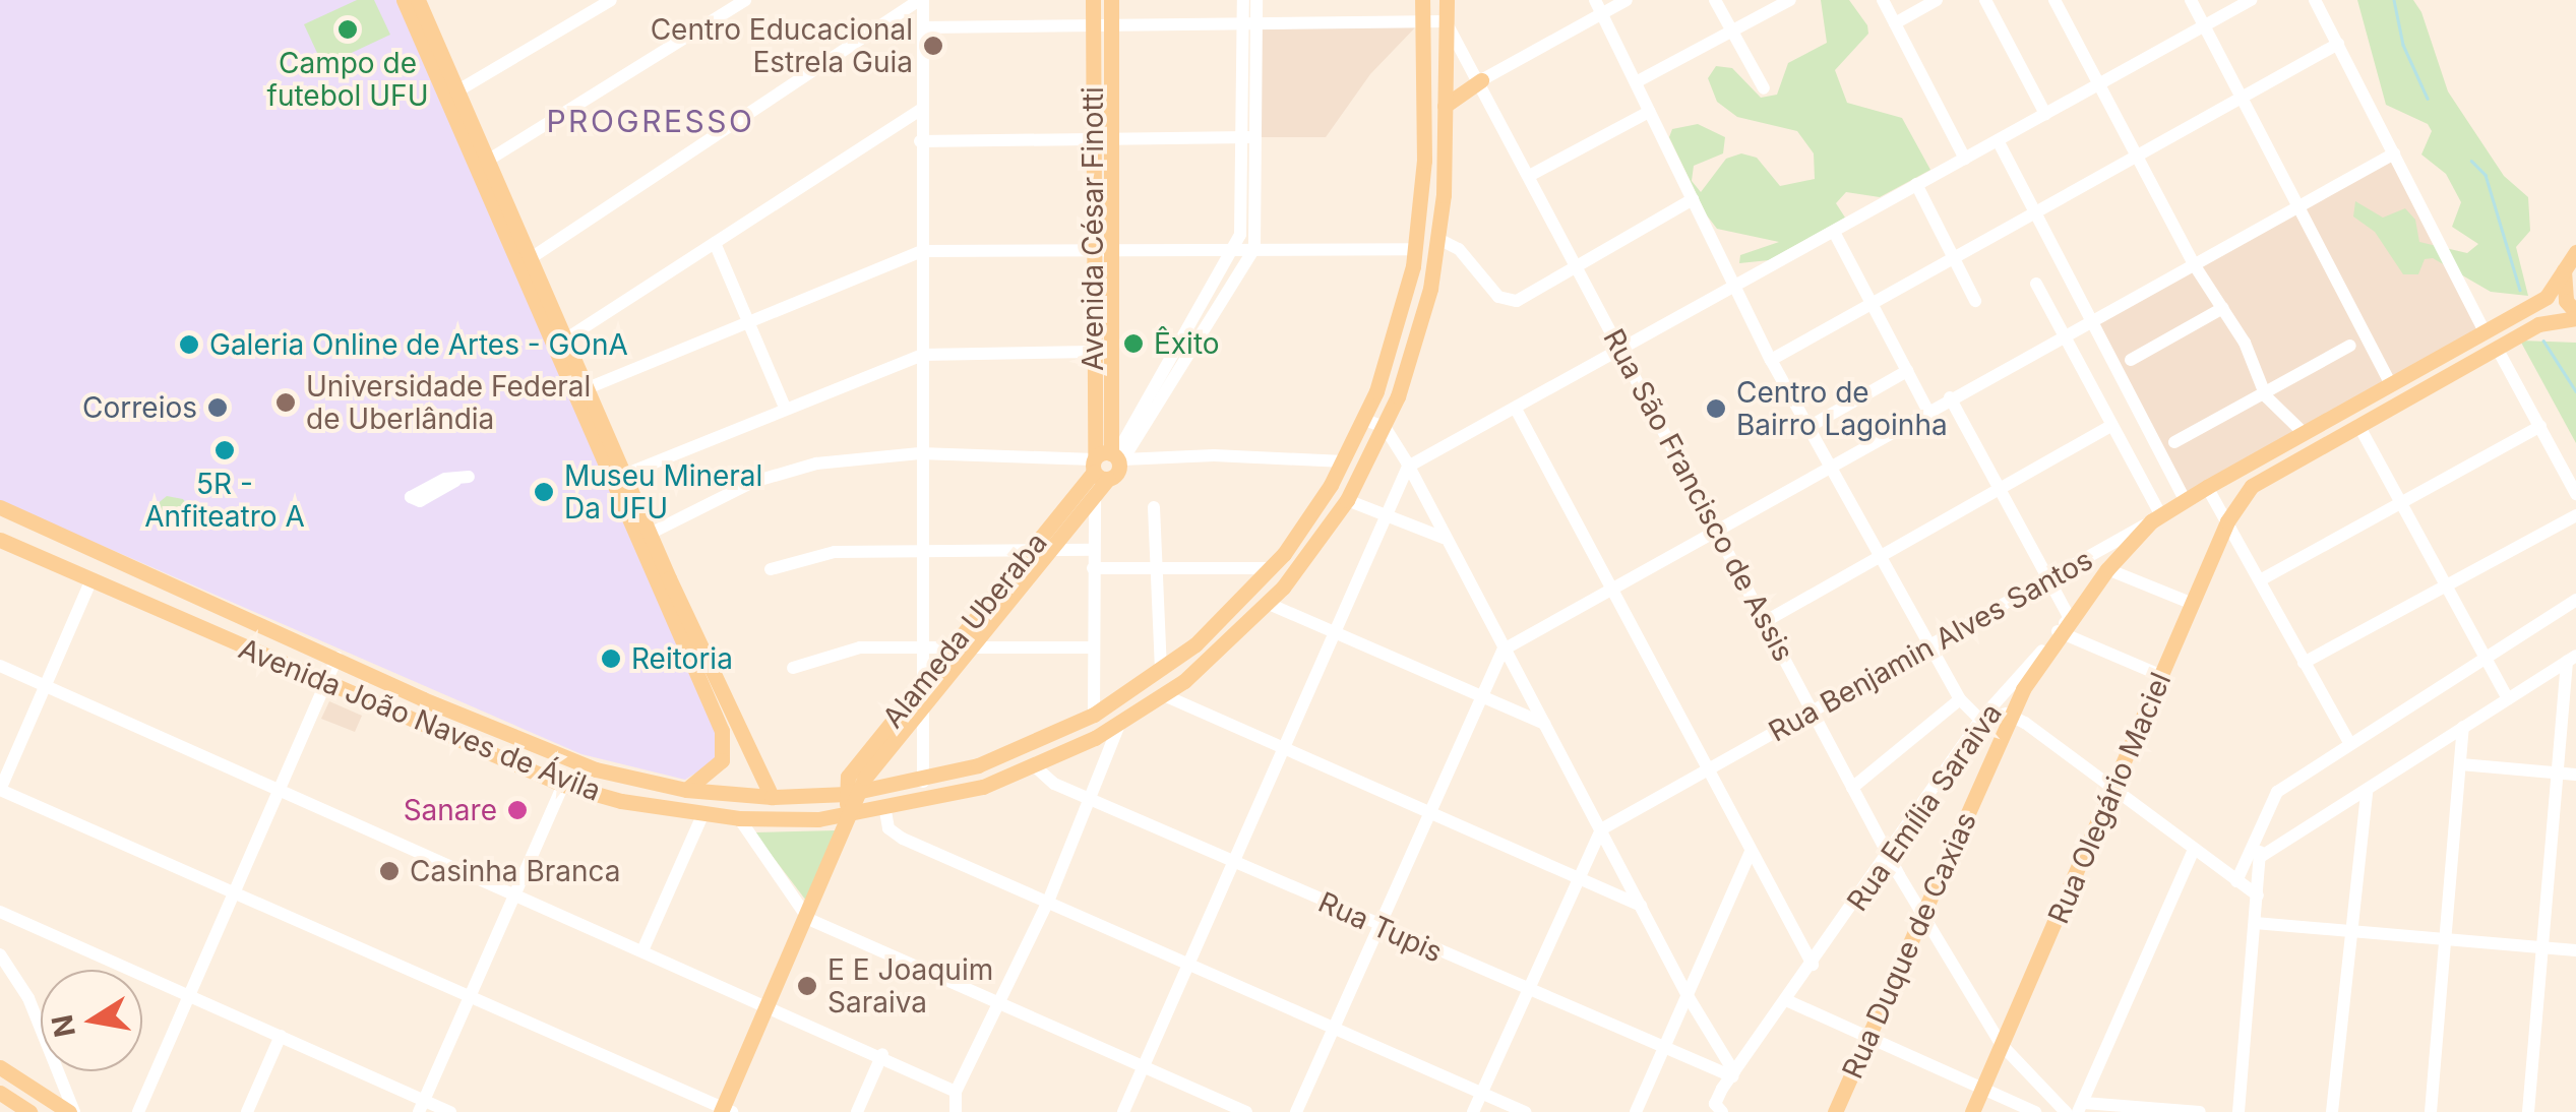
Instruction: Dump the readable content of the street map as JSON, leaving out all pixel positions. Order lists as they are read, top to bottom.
{
  "streets": {
    "main road": [
      "Avenida César Finotti",
      "Alameda Uberaba",
      "Rua Benjamin Alves Santos",
      "Avenida João Naves de Ávila",
      "Rua Olegário Maciel",
      "Rua Duque de Caxias"
    ],
    "street": ["Rua São Francisco de Assis", "Rua Emília Saraiva", "Rua Tupis"]
  },
  "crossings": [
    ["Avenida César Finotti", "Alameda Uberaba"],
    ["Rua São Francisco de Assis", "Rua Benjamin Alves Santos"],
    ["Rua São Francisco de Assis", "Avenida João Naves de Ávila"],
    ["Rua São Francisco de Assis", "Rua Olegário Maciel"],
    ["Rua São Francisco de Assis", "Rua Emília Saraiva"],
    ["Rua São Francisco de Assis", "Rua Duque de Caxias"],
    ["Alameda Uberaba", "Avenida João Naves de Ávila"],
    ["Avenida João Naves de Ávila", "Rua Tupis"],
    ["Rua Emília Saraiva", "Rua Tupis"],
    ["Rua Emília Saraiva", "Rua Duque de Caxias"]
  ],
  "districts": ["PROGRESSO"],
  "places": [
    "Campo de futebol UFU",
    "Centro Educacional Estrela Guia",
    "Êxito",
    "Galeria Online de Artes - GOnA",
    "Universidade Federal de Uberlândia",
    "Correios",
    "Centro de Bairro Lagoinha",
    "5R - Anfiteatro A",
    "Museu Mineral Da UFU",
    "Reitoria",
    "Sanare",
    "Casinha Branca",
    "E E Joaquim Saraiva"
  ],
  "north": "left"
}
